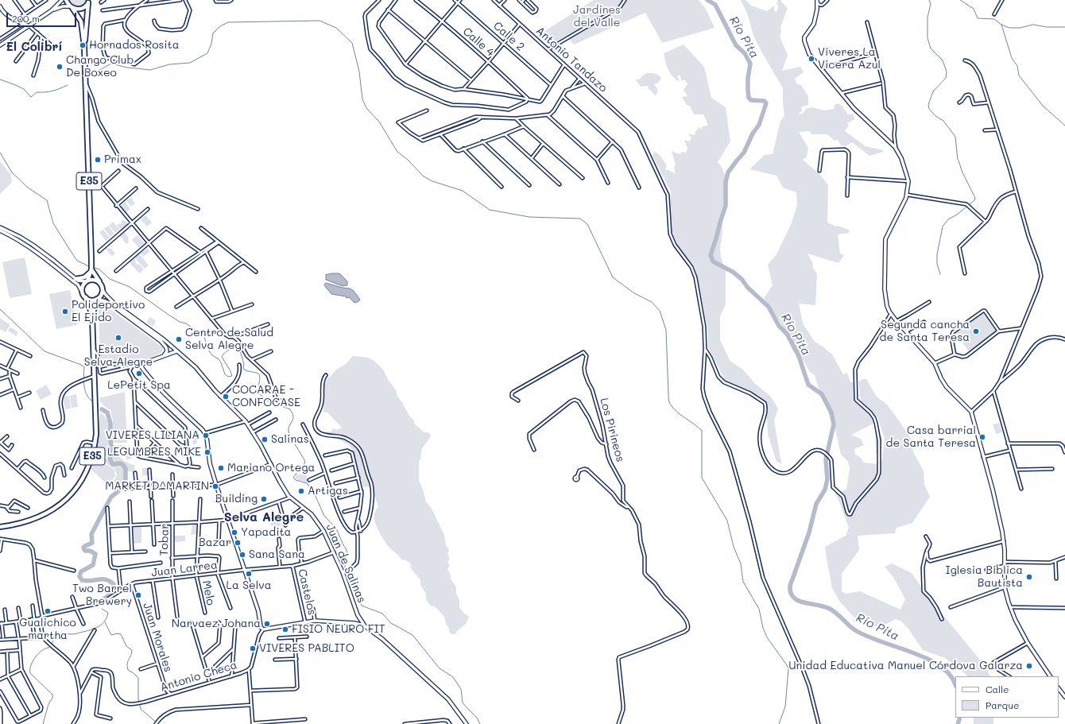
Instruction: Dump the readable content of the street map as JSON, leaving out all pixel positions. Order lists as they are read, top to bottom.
{
  "streets": {
    "highway": ["E35"],
    "street": [
      "Calle 2",
      "Calle 4",
      "Antonio Tandazo",
      "Los Pirineos",
      "Tobar",
      "Juan de Salinas",
      "Juan Larrea",
      "Castelos",
      "Melo",
      "Juan Morales",
      "Antonio Checa"
    ]
  },
  "crossings": [
    ["E35", "Juan de Salinas"],
    ["Tobar", "Juan Larrea"],
    ["Juan de Salinas", "Juan Larrea"],
    ["Juan Larrea", "Castelos"],
    ["Juan Larrea", "Melo"],
    ["Juan Larrea", "Juan Morales"],
    ["Juan Morales", "Antonio Checa"]
  ],
  "districts": ["El Colibrí", "Selva Alegre"],
  "water": ["Río Pita"],
  "parks": ["Jardines del Valle"],
  "places": [
    "Hornados Rosita",
    "Víveres La Vicera Azul",
    "Chango Club De Boxeo",
    "Primax",
    "Polideportivo El Ejido",
    "Segunda cancha de Santa Teresa",
    "Estadio Selva Alegre",
    "Centro de Salud Selva Alegre",
    "LePetit Spa",
    "COCARAE - CONFOCASE",
    "VIVERES LILIANA",
    "Casa barrial de Santa Teresa",
    "Salinas",
    "LEGUMBRES MIKE",
    "Mariano Ortega",
    "MARKET D^MARTIN",
    "Artigas",
    "Building",
    "Yapadita",
    "Bazar",
    "Sana Sana",
    "La Selva",
    "Iglesia Bíblica Bautista",
    "Two Barrel Brewery",
    "Gualichico martha",
    "Narvaez Johana",
    "FISIO NEURO FIT",
    "VIVERES PABLITO",
    "Unidad Educativa Manuel Córdova Galarza"
  ],
  "legend": ["Calle", "Parque"],
  "scale_bar": "200 m"
}
